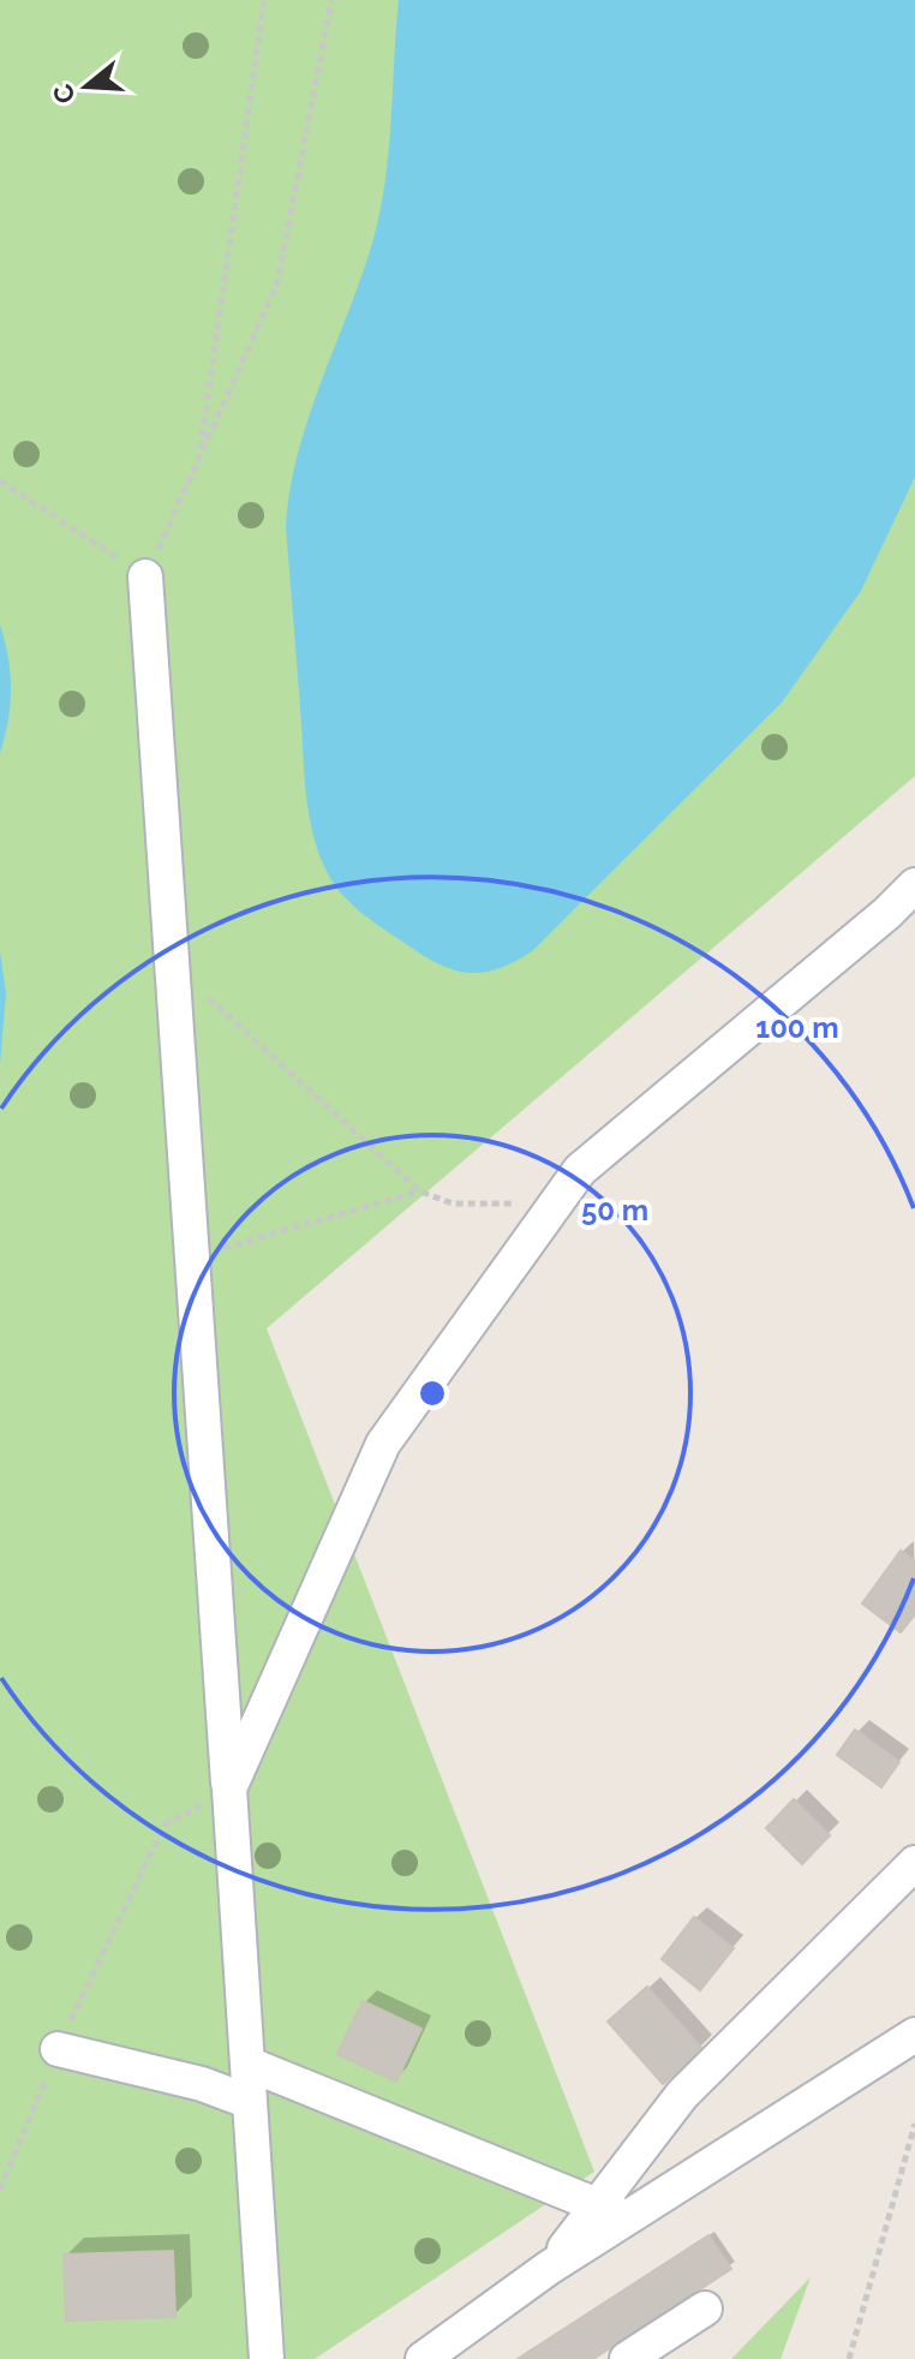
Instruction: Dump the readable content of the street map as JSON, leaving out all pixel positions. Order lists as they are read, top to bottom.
{
  "north": "left",
  "rings": ["100 m", "50 m"]
}
